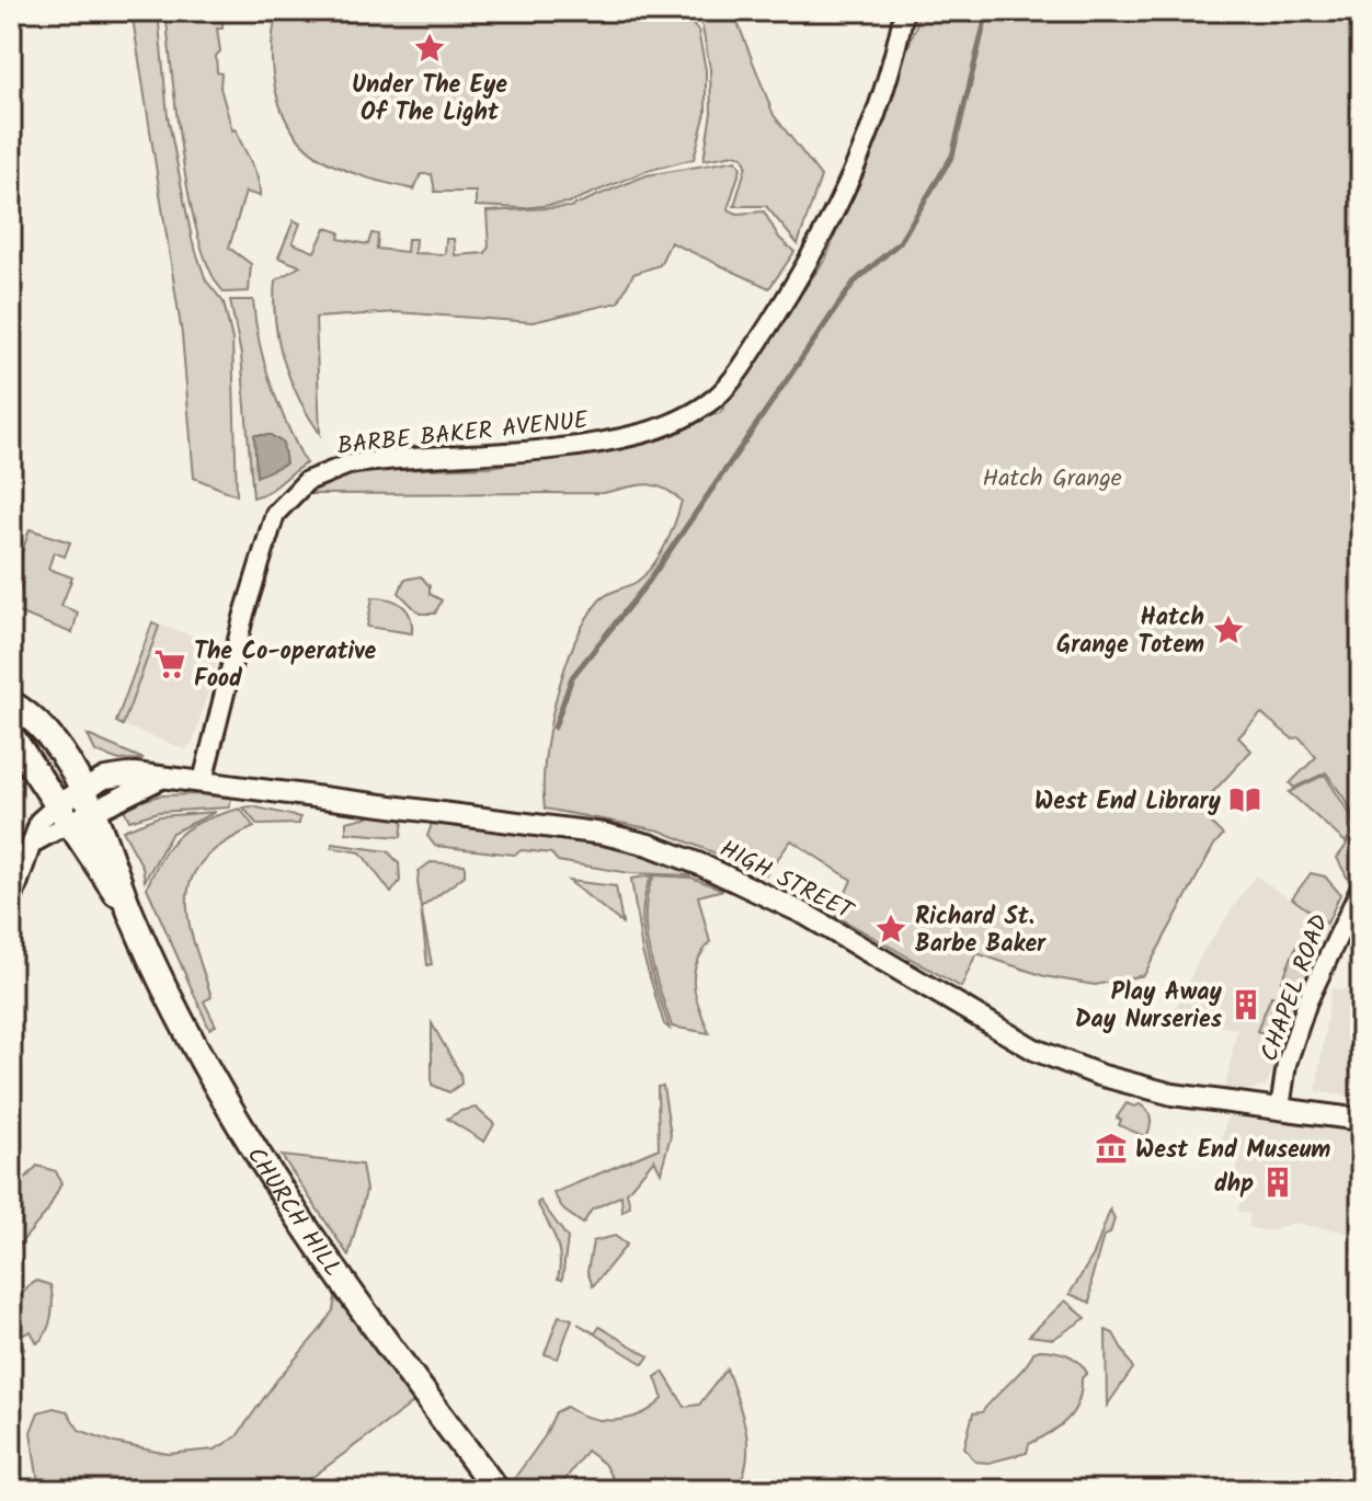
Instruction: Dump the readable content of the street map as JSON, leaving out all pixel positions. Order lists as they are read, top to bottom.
{
  "streets": {
    "main road": ["HIGH STREET", "CHURCH HILL"],
    "street": ["BARBE BAKER AVENUE", "CHAPEL ROAD"]
  },
  "crossings": [
    ["BARBE BAKER AVENUE", "HIGH STREET"],
    ["HIGH STREET", "CHAPEL ROAD"],
    ["HIGH STREET", "CHURCH HILL"]
  ],
  "parks": ["Hatch Grange"],
  "places": {
    "place": ["Under The Eye Of The Light", "Hatch Grange Totem", "Richard St. Barbe Baker"],
    "supermarket": ["The Co-operative Food"],
    "library": ["West End Library"],
    "building": ["Play Away Day Nurseries", "dhp"],
    "museum": ["West End Museum"]
  }
}
